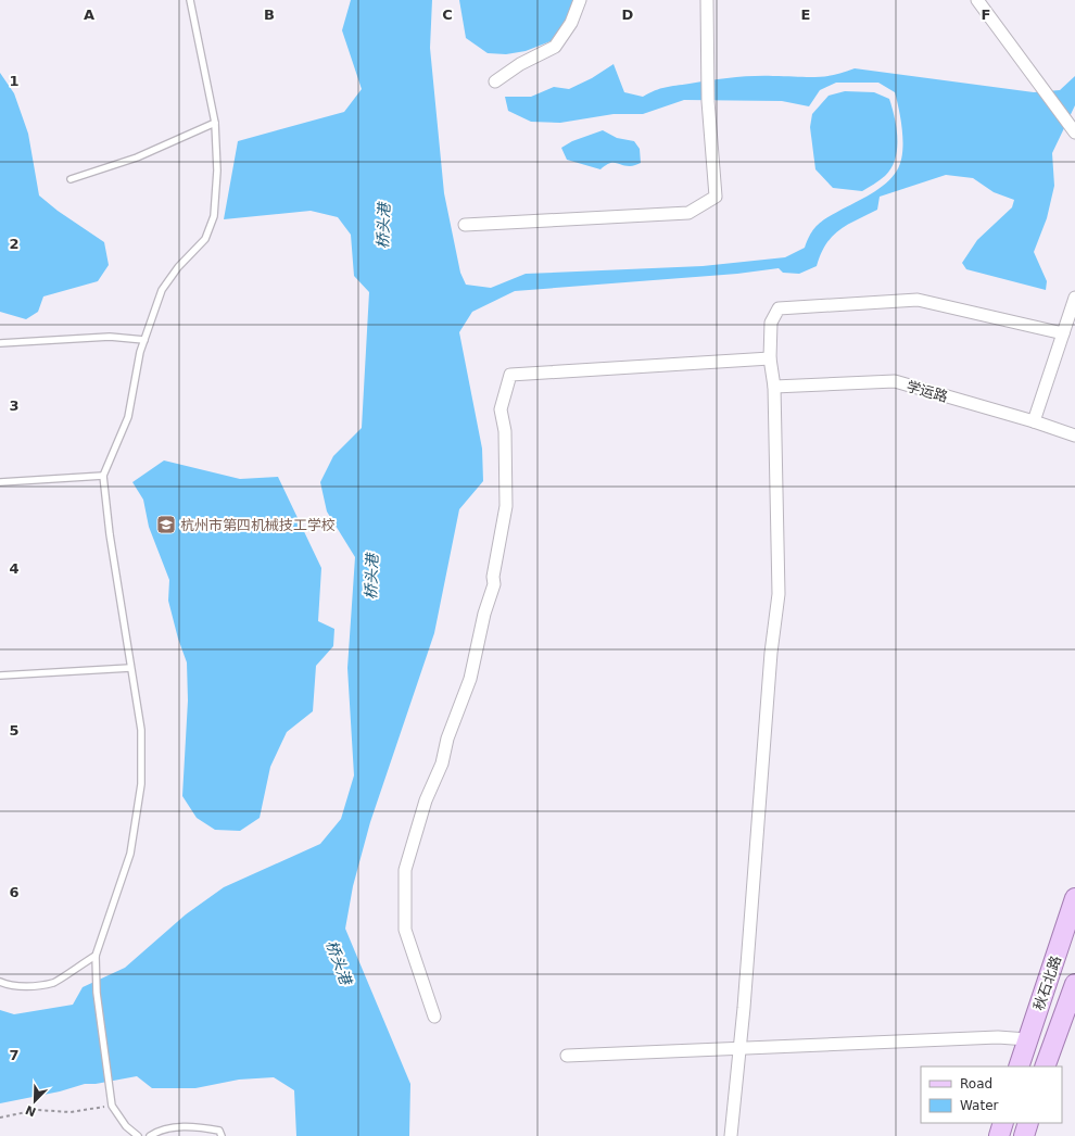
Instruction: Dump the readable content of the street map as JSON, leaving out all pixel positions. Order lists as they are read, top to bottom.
{
  "streets": {
    "main road": ["秋石北路"],
    "street": ["学运路"]
  },
  "water": ["桥头港"],
  "places": {
    "school or university": ["杭州市第四机械技工学校"]
  },
  "legend": ["Road", "Water"],
  "north": "bottom left",
  "grid": {
    "columns": [
      "A",
      "B",
      "C",
      "D",
      "E",
      "F"
    ],
    "rows": [
      "1",
      "2",
      "3",
      "4",
      "5",
      "6",
      "7"
    ]
  }
}
